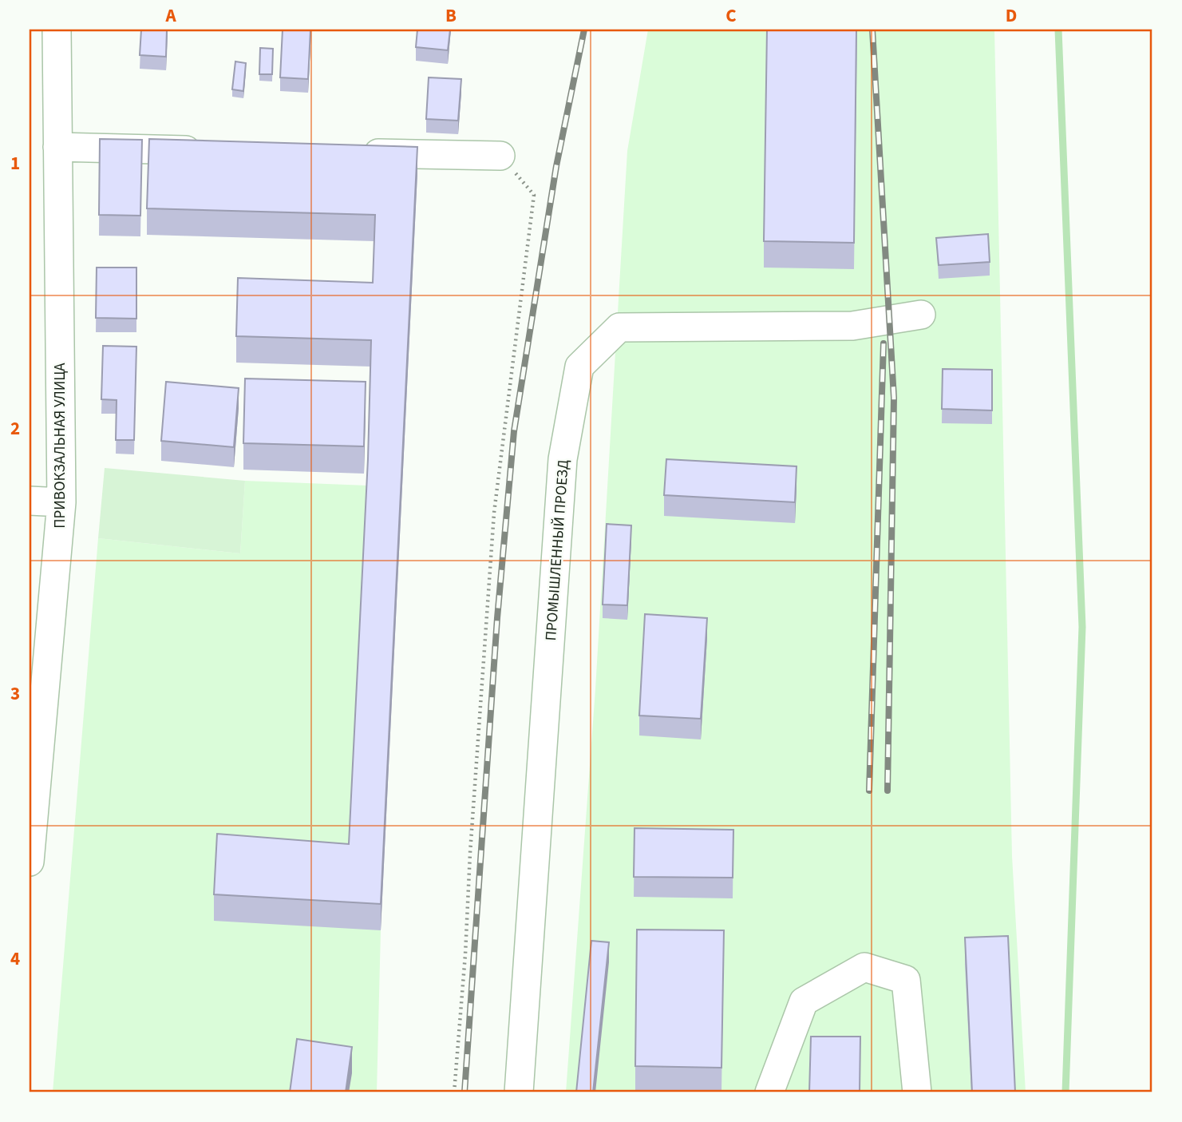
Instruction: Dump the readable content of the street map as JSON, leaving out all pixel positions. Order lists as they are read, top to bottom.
{
  "streets": {
    "street": ["ПРИВОКЗАЛЬНАЯ УЛИЦА", "ПРОМЫШЛЕННЫЙ ПРОЕЗД"]
  },
  "grid": {
    "columns": [
      "A",
      "B",
      "C",
      "D"
    ],
    "rows": [
      "1",
      "2",
      "3",
      "4"
    ]
  }
}
